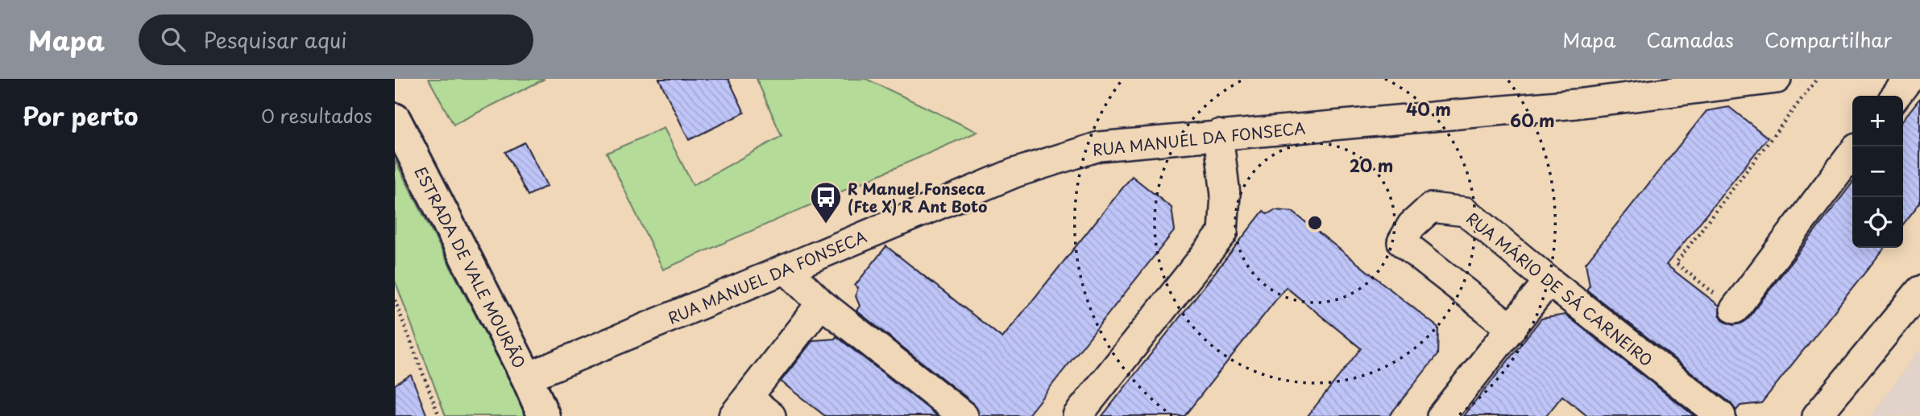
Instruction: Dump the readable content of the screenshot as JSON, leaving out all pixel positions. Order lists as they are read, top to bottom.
{
  "streets": {
    "street": ["RUA MANUEL DA FONSECA", "ESTRADA DE VALE MOURÃO", "RUA MÁRIO DE SÁ CARNEIRO"]
  },
  "crossings": [
    ["RUA MANUEL DA FONSECA", "ESTRADA DE VALE MOURÃO"]
  ],
  "places": {
    "bus stop": ["R Manuel Fonseca (Fte X) R Ant Boto"]
  },
  "page": {
    "header": "Mapa",
    "search": "Pesquisar aqui",
    "nav": ["Mapa", "Camadas", "Compartilhar"],
    "heading": ["Por perto", "0 resultados"],
    "map_buttons": ["+", "−"]
  },
  "rings": ["40 m", "60 m", "20 m"]
}
